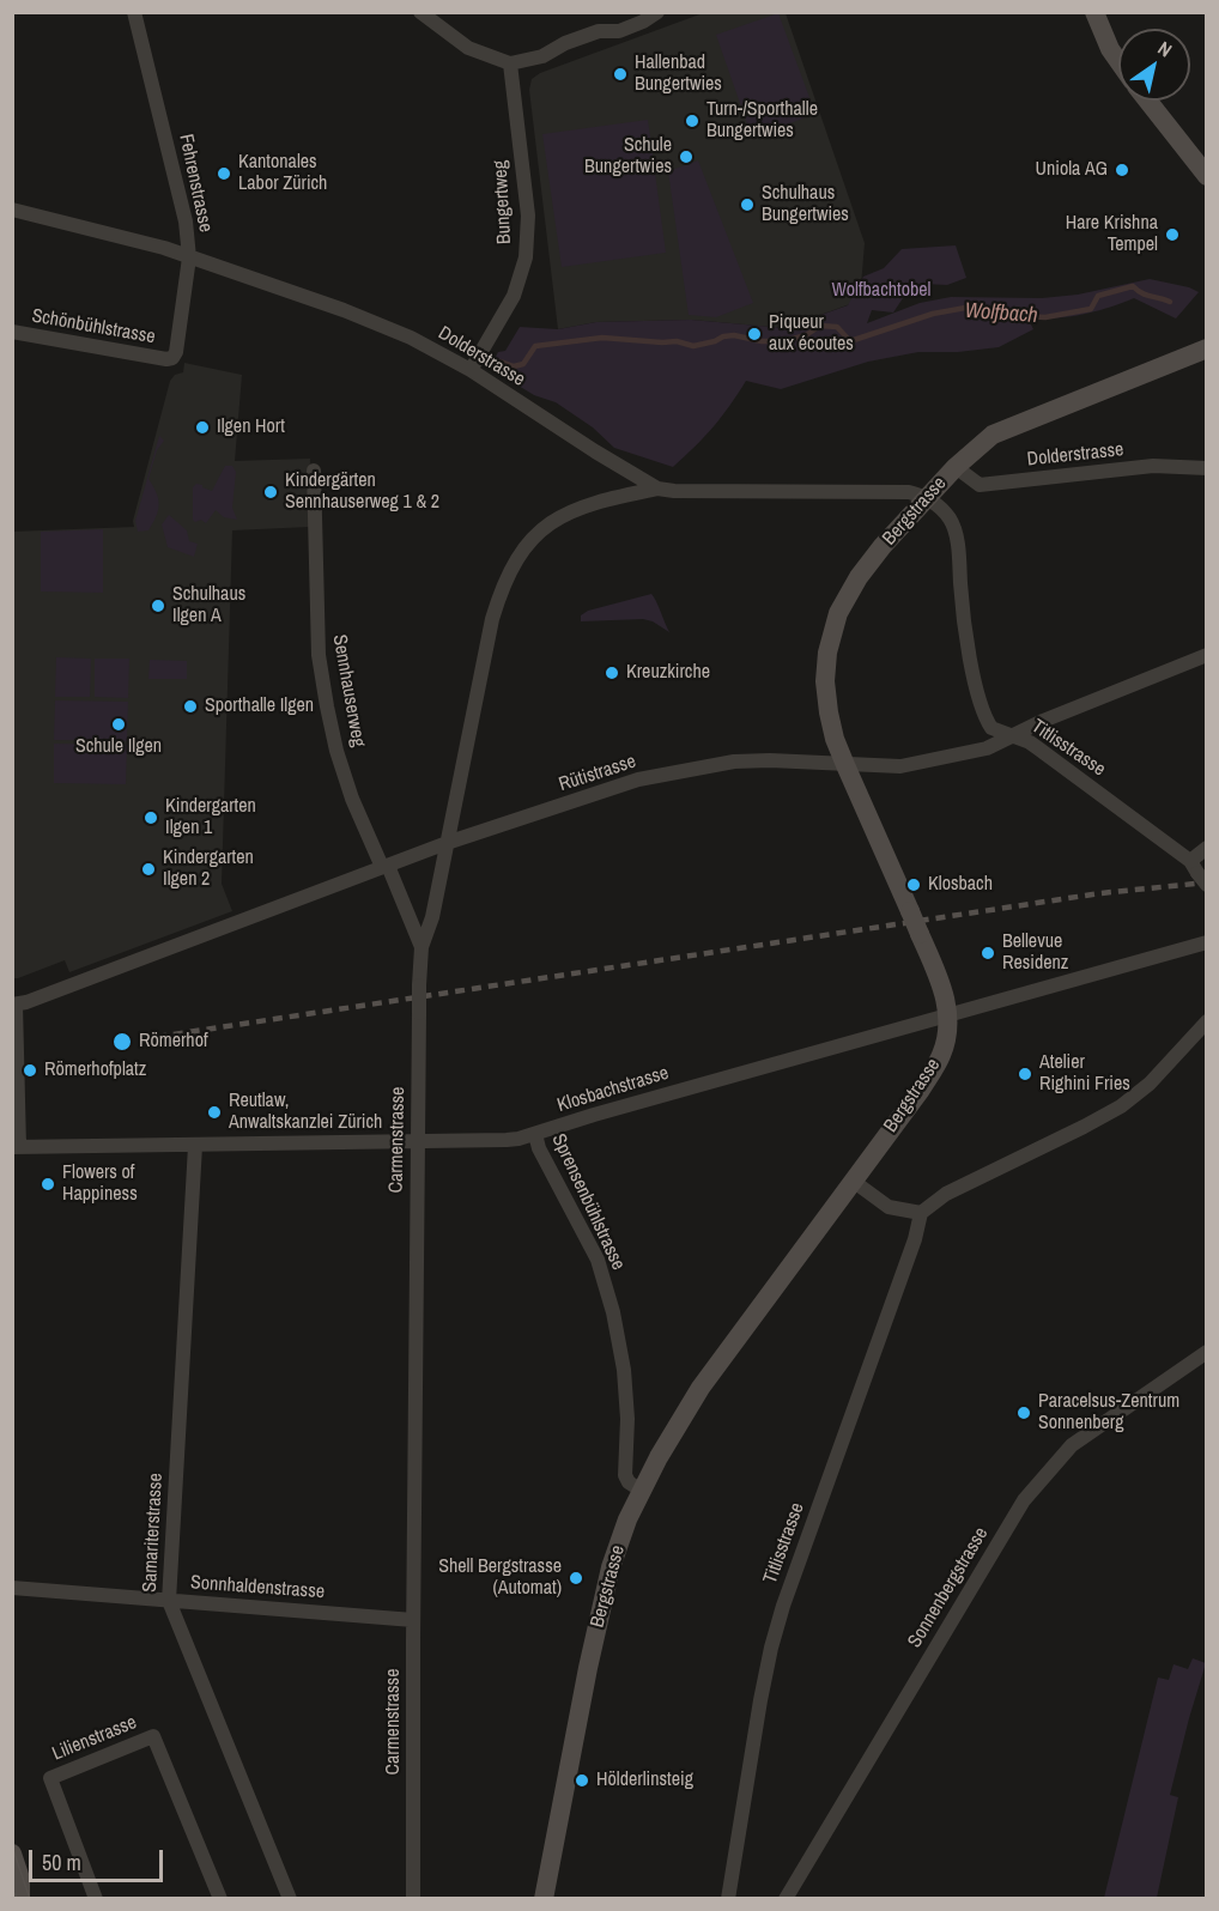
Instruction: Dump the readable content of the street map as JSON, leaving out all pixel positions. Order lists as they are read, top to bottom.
{
  "streets": {
    "main road": ["Bergstrasse"],
    "street": [
      "Fehrenstrasse",
      "Bungertweg",
      "Schönbühlstrasse",
      "Dolderstrasse",
      "Sennhauserweg",
      "Titlisstrasse",
      "Rütistrasse",
      "Klosbachstrasse",
      "Carmenstrasse",
      "Sprensenbühlstrasse",
      "Samariterstrasse",
      "Sonnhaldenstrasse",
      "Sonnenbergstrasse",
      "Lilienstrasse"
    ]
  },
  "crossings": [
    ["Fehrenstrasse", "Schönbühlstrasse"],
    ["Fehrenstrasse", "Dolderstrasse"],
    ["Bungertweg", "Dolderstrasse"],
    ["Dolderstrasse", "Bergstrasse"],
    ["Dolderstrasse", "Titlisstrasse"],
    ["Dolderstrasse", "Carmenstrasse"],
    ["Bergstrasse", "Titlisstrasse"],
    ["Bergstrasse", "Rütistrasse"],
    ["Bergstrasse", "Klosbachstrasse"],
    ["Bergstrasse", "Sprensenbühlstrasse"],
    ["Sennhauserweg", "Rütistrasse"],
    ["Sennhauserweg", "Carmenstrasse"],
    ["Titlisstrasse", "Rütistrasse"],
    ["Rütistrasse", "Carmenstrasse"],
    ["Klosbachstrasse", "Carmenstrasse"],
    ["Klosbachstrasse", "Sprensenbühlstrasse"],
    ["Klosbachstrasse", "Samariterstrasse"],
    ["Carmenstrasse", "Sonnhaldenstrasse"],
    ["Samariterstrasse", "Sonnhaldenstrasse"]
  ],
  "water": ["Wolfbach"],
  "parks": ["Wolfbachtobel"],
  "places": [
    "Hallenbad Bungertwies",
    "Turn-/Sporthalle Bungertwies",
    "Schule Bungertwies",
    "Uniola AG",
    "Kantonales Labor Zürich",
    "Schulhaus Bungertwies",
    "Hare Krishna Tempel",
    "Piqueur aux écoutes",
    "Ilgen Hort",
    "Kindergärten Sennhauserweg 1 & 2",
    "Schulhaus Ilgen A",
    "Kreuzkirche",
    "Sporthalle Ilgen",
    "Schule Ilgen",
    "Kindergarten Ilgen 1",
    "Kindergarten Ilgen 2",
    "Klosbach",
    "Bellevue Residenz",
    "Römerhof",
    "Römerhofplatz",
    "Atelier Righini Fries",
    "Reutlaw, Anwaltskanzlei Zürich",
    "Flowers of Happiness",
    "Paracelsus-Zentrum Sonnenberg",
    "Shell Bergstrasse (Automat)",
    "Hölderlinsteig"
  ],
  "scale_bar": "50 m",
  "north": "top right"
}
